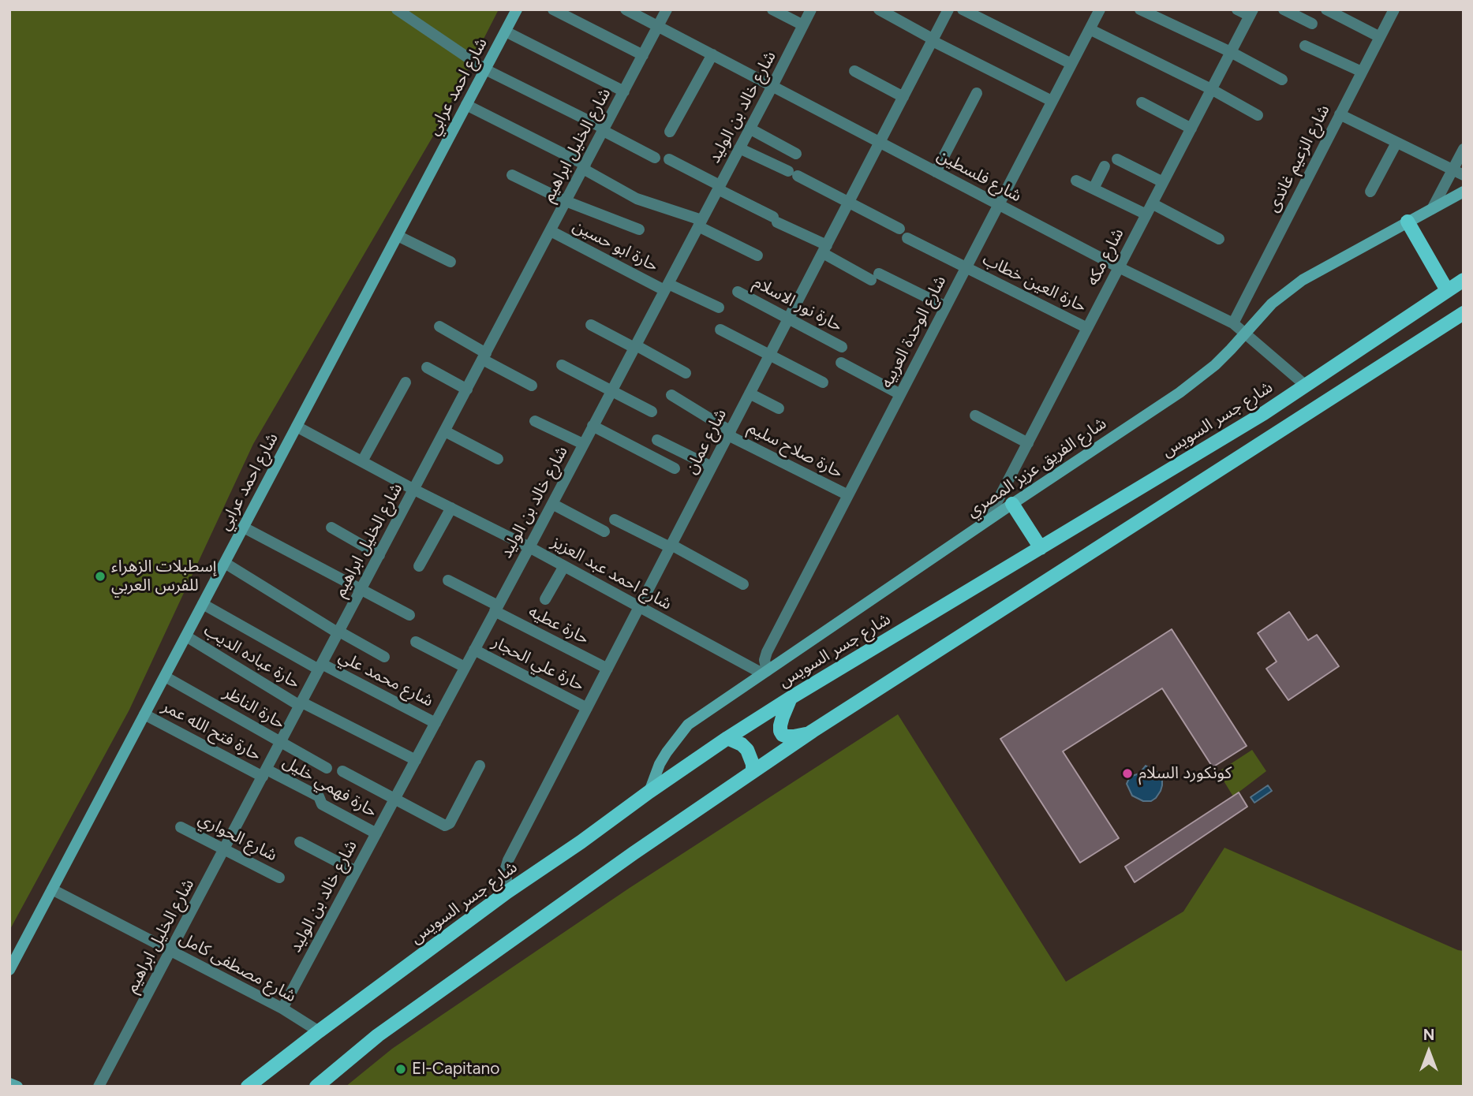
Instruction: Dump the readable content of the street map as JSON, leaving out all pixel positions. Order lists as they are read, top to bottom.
{
  "streets": {
    "main road": ["شارع جسر السويس"],
    "street": [
      "شارع احمد عرابي",
      "شارع خالد بن الوليد",
      "شارع الخليل ابراهيم",
      "شارع الزعيم غاندى",
      "شارع فلسطين",
      "حارة ابو حسين",
      "شارع مكه",
      "حارة العين خطاب",
      "حارة نور الاسلام",
      "شارع الوحدة العربيه",
      "شارع عمان",
      "حارة صلاح سليم",
      "شارع الفريق عزيز المصري",
      "شارع احمد عبد العزيز",
      "حارة عطيه",
      "حارة عباده الديب",
      "حارة علي الحجار",
      "شارع محمد علي",
      "حارة الناظر",
      "حارة فتح الله عمر",
      "حارة فهمي خليل",
      "شارع الحواري",
      "شارع مصطفى كامل"
    ]
  },
  "crossings": [
    ["شارع احمد عرابي", "شارع احمد عبد العزيز"],
    ["شارع احمد عرابي", "حارة عباده الديب"],
    ["شارع احمد عرابي", "شارع محمد علي"],
    ["شارع احمد عرابي", "حارة الناظر"],
    ["شارع احمد عرابي", "حارة فتح الله عمر"],
    ["شارع احمد عرابي", "شارع مصطفى كامل"],
    ["شارع خالد بن الوليد", "شارع فلسطين"],
    ["شارع خالد بن الوليد", "حارة ابو حسين"],
    ["شارع خالد بن الوليد", "شارع احمد عبد العزيز"],
    ["شارع خالد بن الوليد", "حارة عطيه"],
    ["شارع خالد بن الوليد", "حارة عباده الديب"],
    ["شارع خالد بن الوليد", "حارة علي الحجار"],
    ["شارع خالد بن الوليد", "شارع محمد علي"],
    ["شارع خالد بن الوليد", "حارة فهمي خليل"],
    ["شارع خالد بن الوليد", "شارع مصطفى كامل"],
    ["شارع الخليل ابراهيم", "شارع فلسطين"],
    ["شارع الخليل ابراهيم", "حارة ابو حسين"],
    ["شارع الخليل ابراهيم", "شارع احمد عبد العزيز"],
    ["شارع الخليل ابراهيم", "حارة عباده الديب"],
    ["شارع الخليل ابراهيم", "شارع محمد علي"],
    ["شارع الخليل ابراهيم", "حارة الناظر"],
    ["شارع الخليل ابراهيم", "حارة فتح الله عمر"],
    ["شارع الخليل ابراهيم", "حارة فهمي خليل"],
    ["شارع الخليل ابراهيم", "شارع الحواري"],
    ["شارع الخليل ابراهيم", "شارع مصطفى كامل"],
    ["شارع الزعيم غاندى", "شارع فلسطين"],
    ["شارع فلسطين", "شارع مكه"],
    ["شارع فلسطين", "شارع الوحدة العربيه"],
    ["شارع فلسطين", "شارع جسر السويس"],
    ["شارع فلسطين", "شارع عمان"],
    ["شارع فلسطين", "شارع الفريق عزيز المصري"],
    ["شارع مكه", "حارة العين خطاب"],
    ["شارع مكه", "شارع الفريق عزيز المصري"],
    ["حارة العين خطاب", "شارع الوحدة العربيه"],
    ["حارة نور الاسلام", "شارع عمان"],
    ["شارع الوحدة العربيه", "حارة صلاح سليم"],
    ["شارع الوحدة العربيه", "شارع الفريق عزيز المصري"],
    ["شارع الوحدة العربيه", "شارع احمد عبد العزيز"],
    ["شارع جسر السويس", "شارع عمان"],
    ["شارع جسر السويس", "شارع الفريق عزيز المصري"],
    ["شارع جسر السويس", "شارع مصطفى كامل"],
    ["شارع عمان", "حارة صلاح سليم"],
    ["شارع عمان", "شارع احمد عبد العزيز"],
    ["شارع عمان", "حارة عطيه"],
    ["شارع عمان", "حارة علي الحجار"],
    ["شارع الفريق عزيز المصري", "شارع احمد عبد العزيز"],
    ["حارة فتح الله عمر", "حارة فهمي خليل"]
  ],
  "places": ["إسطبلات الزهراء للفرس العربي", "كونكورد السلام", "El-Capitano"],
  "north": "top"
}
